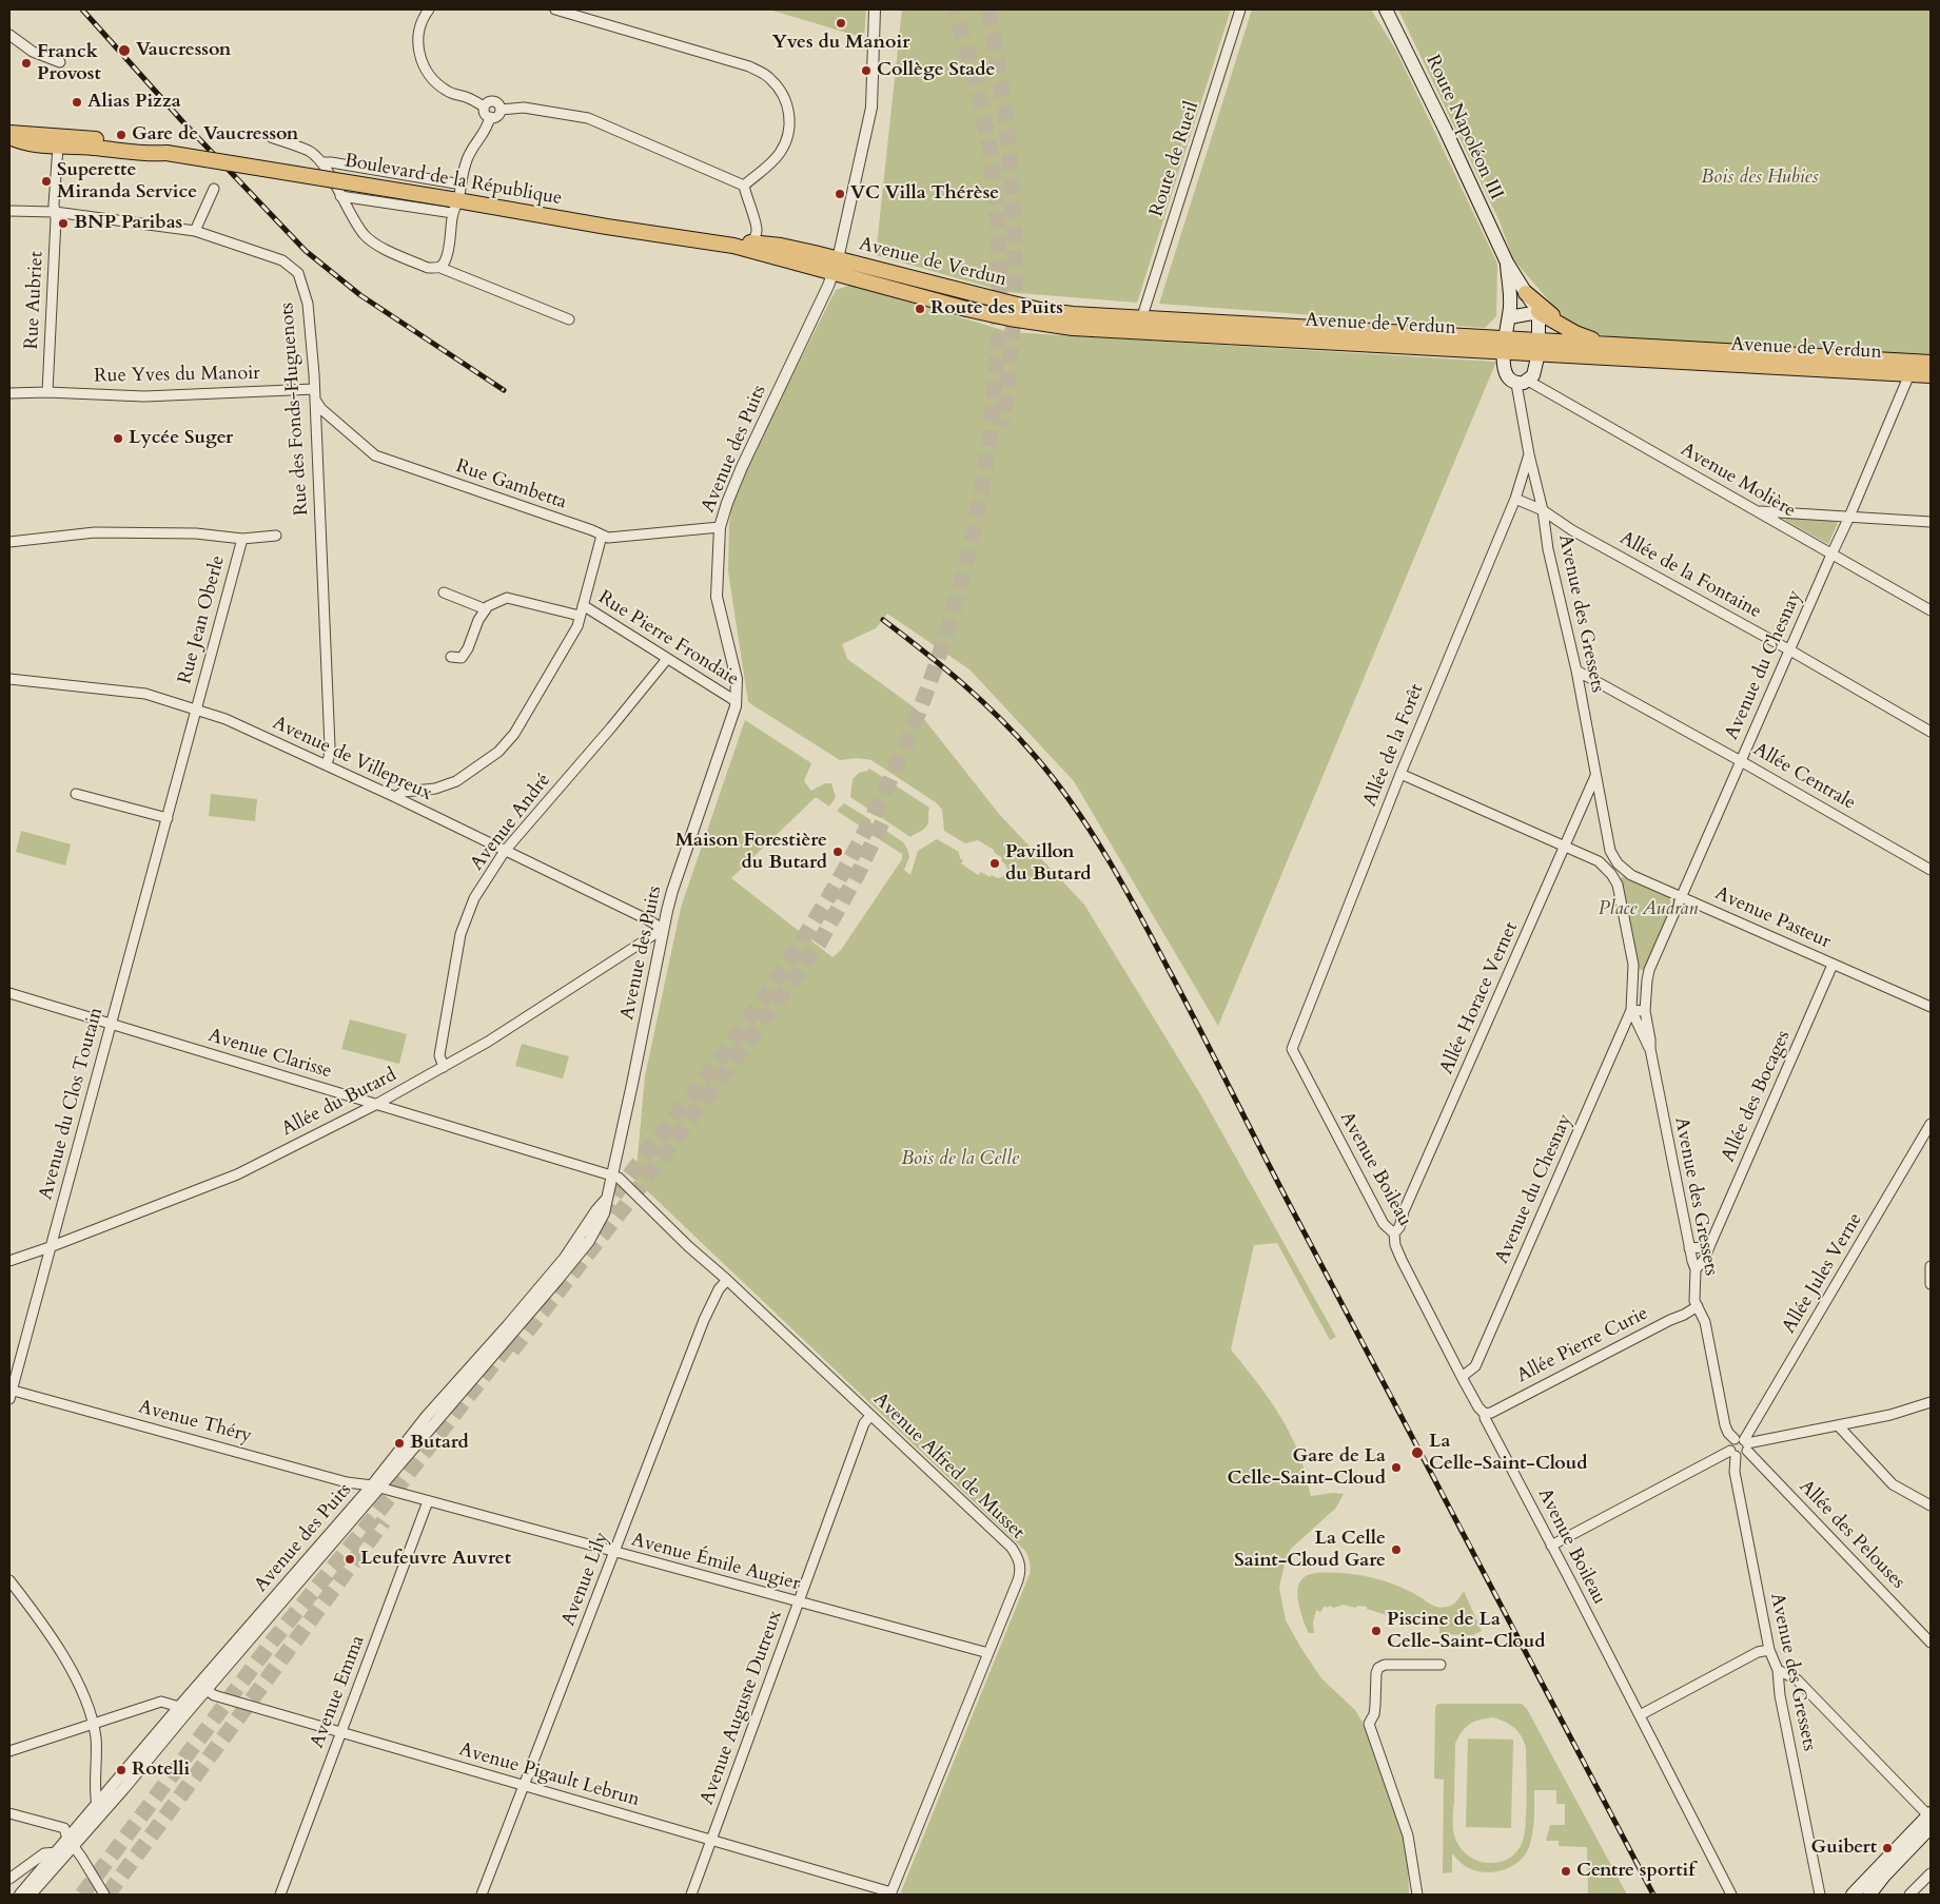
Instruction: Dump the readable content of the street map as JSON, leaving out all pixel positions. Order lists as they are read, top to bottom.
{
  "streets": {
    "main road": ["Route Napoléon III", "Boulevard de la République", "Avenue de Verdun"],
    "street": [
      "Route de Rueil",
      "Rue Aubriet",
      "Rue Yves du Manoir",
      "Rue des Fonds-Huguenots",
      "Avenue des Puits",
      "Avenue Molière",
      "Rue Gambetta",
      "Allée de la Fontaine",
      "Avenue des Gressets",
      "Rue Jean Oberle",
      "Rue Pierre Frondaie",
      "Avenue du Chesnay",
      "Allée de la Forêt",
      "Avenue de Villepreux",
      "Allée Centrale",
      "Avenue André",
      "Avenue Pasteur",
      "Allée Horace Vernet",
      "Avenue Clarisse",
      "Allée des Bocages",
      "Allée du Butard",
      "Avenue du Clos Toutain",
      "Avenue Boileau",
      "Allée Jules Verne",
      "Allée Pierre Curie",
      "Avenue Théry",
      "Avenue Alfred de Musset",
      "Allée des Pelouses",
      "Avenue Émile Augier",
      "Avenue Lily",
      "Avenue Emma",
      "Avenue Auguste Dutreux",
      "Avenue Pigault Lebrun"
    ]
  },
  "crossings": [
    ["Route Napoléon III", "Avenue de Verdun"],
    ["Route Napoléon III", "Avenue Molière"],
    ["Route Napoléon III", "Avenue des Gressets"],
    ["Route de Rueil", "Avenue de Verdun"],
    ["Boulevard de la République", "Avenue de Verdun"],
    ["Boulevard de la République", "Rue Aubriet"],
    ["Boulevard de la République", "Avenue des Puits"],
    ["Avenue de Verdun", "Avenue des Puits"],
    ["Avenue de Verdun", "Avenue du Chesnay"],
    ["Rue Aubriet", "Rue Yves du Manoir"],
    ["Rue Aubriet", "Rue des Fonds-Huguenots"],
    ["Rue Yves du Manoir", "Rue des Fonds-Huguenots"],
    ["Rue des Fonds-Huguenots", "Rue Gambetta"],
    ["Rue des Fonds-Huguenots", "Avenue de Villepreux"],
    ["Avenue des Puits", "Rue Gambetta"],
    ["Avenue des Puits", "Rue Pierre Frondaie"],
    ["Avenue des Puits", "Avenue de Villepreux"],
    ["Avenue des Puits", "Avenue Clarisse"],
    ["Avenue des Puits", "Allée du Butard"],
    ["Avenue des Puits", "Avenue Théry"],
    ["Avenue des Puits", "Avenue Alfred de Musset"],
    ["Avenue des Puits", "Avenue Émile Augier"],
    ["Avenue des Puits", "Avenue Pigault Lebrun"],
    ["Avenue Molière", "Avenue des Gressets"],
    ["Avenue Molière", "Avenue du Chesnay"],
    ["Allée de la Fontaine", "Avenue des Gressets"],
    ["Allée de la Fontaine", "Avenue du Chesnay"],
    ["Allée de la Fontaine", "Allée de la Forêt"],
    ["Avenue des Gressets", "Avenue du Chesnay"],
    ["Avenue des Gressets", "Allée de la Forêt"],
    ["Avenue des Gressets", "Allée Centrale"],
    ["Avenue des Gressets", "Avenue Pasteur"],
    ["Avenue des Gressets", "Allée Horace Vernet"],
    ["Avenue des Gressets", "Allée des Bocages"],
    ["Avenue des Gressets", "Allée Jules Verne"],
    ["Avenue des Gressets", "Allée Pierre Curie"],
    ["Avenue des Gressets", "Allée des Pelouses"],
    ["Rue Jean Oberle", "Avenue de Villepreux"],
    ["Rue Jean Oberle", "Avenue du Clos Toutain"],
    ["Rue Pierre Frondaie", "Avenue André"],
    ["Avenue du Chesnay", "Allée Centrale"],
    ["Avenue du Chesnay", "Avenue Pasteur"],
    ["Avenue du Chesnay", "Avenue Boileau"],
    ["Allée de la Forêt", "Avenue Boileau"],
    ["Avenue de Villepreux", "Avenue André"],
    ["Avenue de Villepreux", "Allée du Butard"],
    ["Avenue de Villepreux", "Avenue du Clos Toutain"],
    ["Avenue André", "Allée du Butard"],
    ["Avenue Pasteur", "Allée des Bocages"],
    ["Allée Horace Vernet", "Avenue Boileau"],
    ["Avenue Clarisse", "Allée du Butard"],
    ["Avenue Clarisse", "Avenue du Clos Toutain"],
    ["Avenue Clarisse", "Avenue Alfred de Musset"],
    ["Allée du Butard", "Avenue du Clos Toutain"],
    ["Avenue du Clos Toutain", "Avenue Théry"],
    ["Avenue Boileau", "Allée Pierre Curie"],
    ["Allée Jules Verne", "Allée des Pelouses"],
    ["Avenue Théry", "Avenue Émile Augier"],
    ["Avenue Alfred de Musset", "Avenue Émile Augier"],
    ["Avenue Alfred de Musset", "Avenue Lily"],
    ["Avenue Alfred de Musset", "Avenue Auguste Dutreux"],
    ["Avenue Alfred de Musset", "Avenue Pigault Lebrun"],
    ["Avenue Émile Augier", "Avenue Lily"],
    ["Avenue Émile Augier", "Avenue Emma"],
    ["Avenue Émile Augier", "Avenue Auguste Dutreux"],
    ["Avenue Lily", "Avenue Pigault Lebrun"],
    ["Avenue Emma", "Avenue Pigault Lebrun"],
    ["Avenue Auguste Dutreux", "Avenue Pigault Lebrun"]
  ],
  "parks": ["Bois des Hubies", "Place Audran", "Bois de la Celle"],
  "places": [
    "Yves du Manoir",
    "Vaucresson",
    "Franck Provost",
    "Collège Stade",
    "Alias Pizza",
    "Gare de Vaucresson",
    "Superette Miranda Service",
    "VC Villa Thérèse",
    "BNP Paribas",
    "Route des Puits",
    "Lycée Suger",
    "Maison Forestière du Butard",
    "Pavillon du Butard",
    "Butard",
    "La Celle-Saint-Cloud",
    "Gare de La Celle-Saint-Cloud",
    "La Celle Saint-Cloud Gare",
    "Leufeuvre Auvret",
    "Piscine de La Celle-Saint-Cloud",
    "Rotelli",
    "Guibert",
    "Centre sportif"
  ]
}
